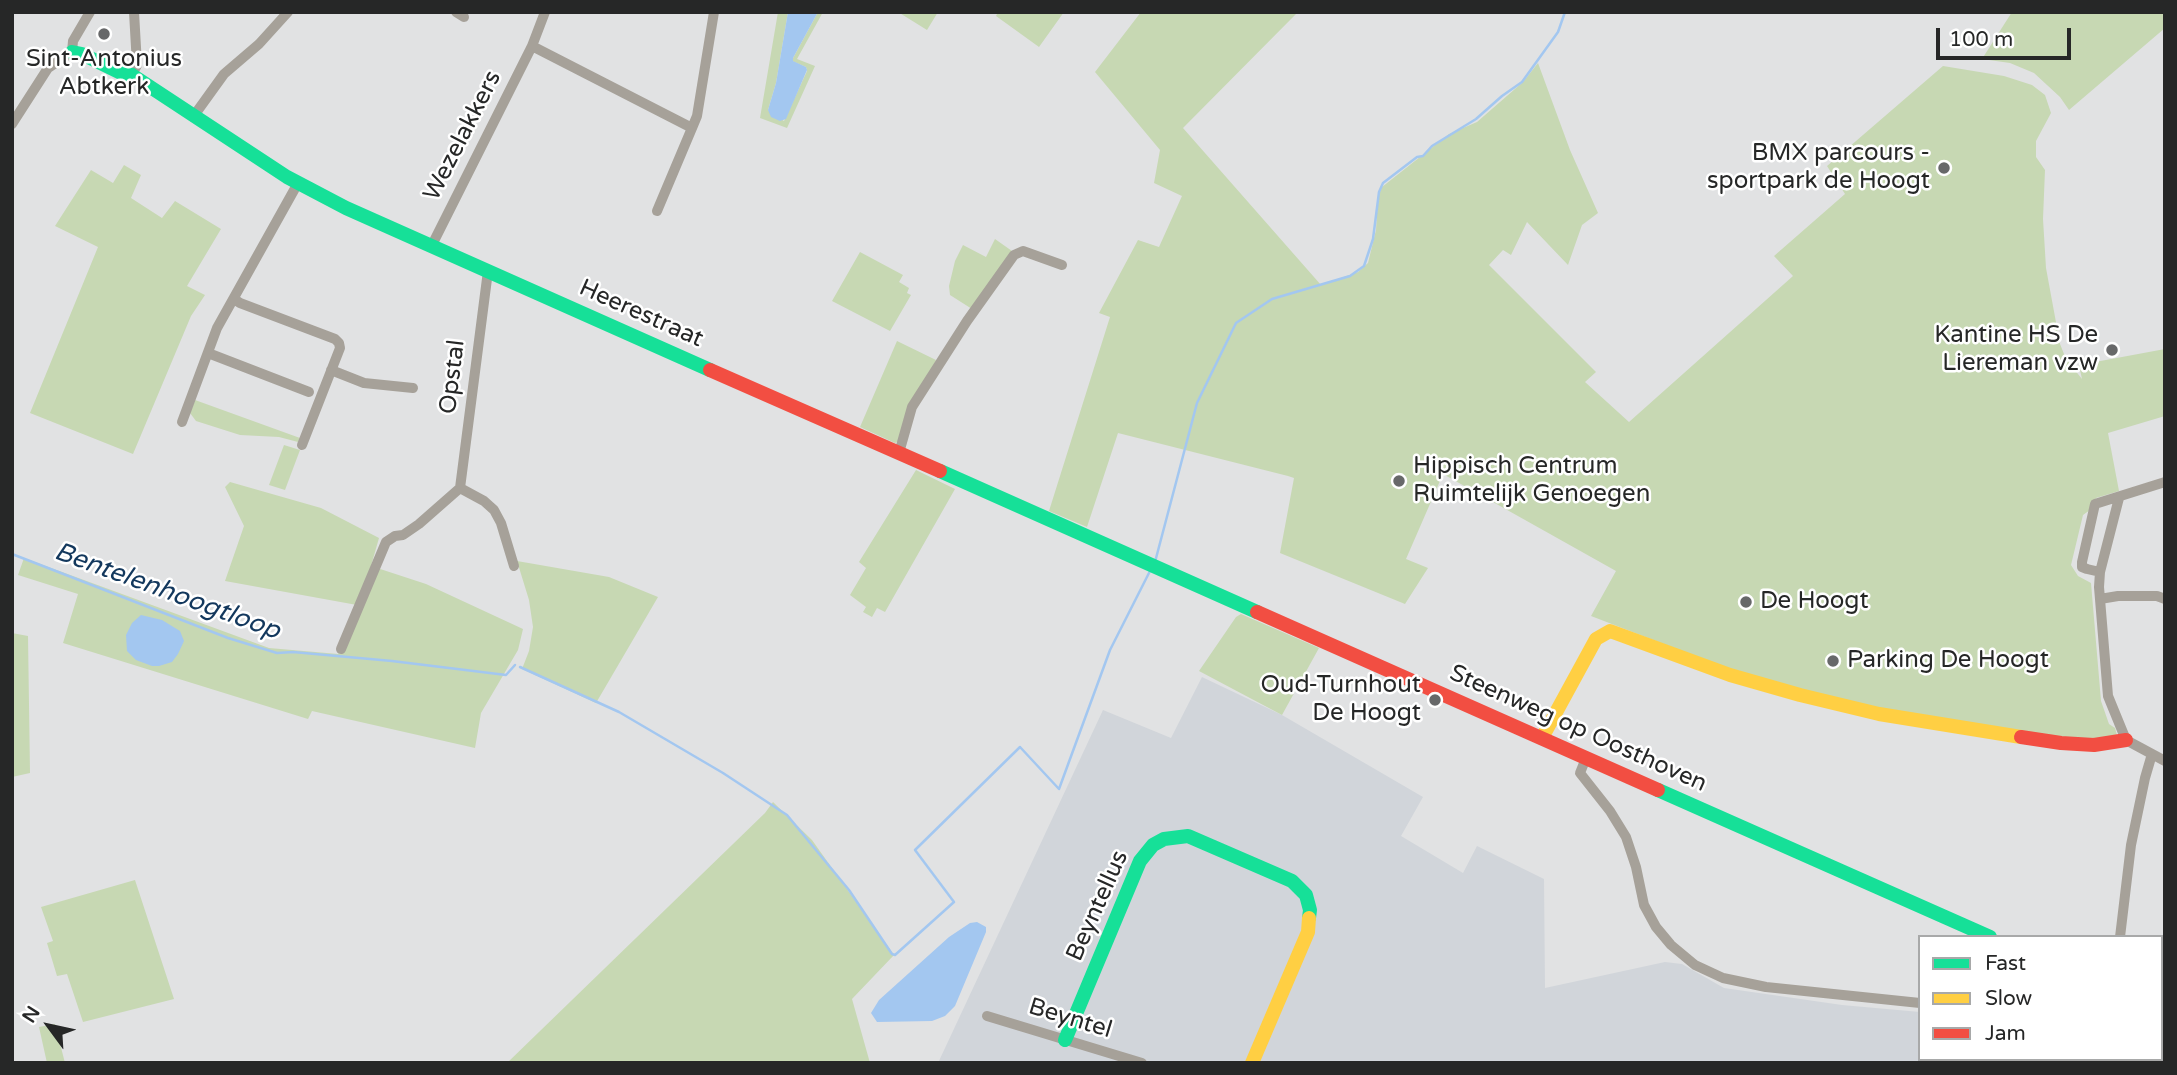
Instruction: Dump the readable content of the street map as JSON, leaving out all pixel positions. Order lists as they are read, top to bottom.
{
  "streets": {
    "street": [
      "Wezelakkers",
      "Heerestraat",
      "Opstal",
      "Steenweg op Oosthoven",
      "Beyntellus",
      "Beyntel"
    ]
  },
  "crossings": [
    ["Wezelakkers", "Heerestraat"],
    ["Heerestraat", "Opstal"],
    ["Heerestraat", "Steenweg op Oosthoven"],
    ["Beyntellus", "Beyntel"]
  ],
  "water": ["Bentelenhoogtloop"],
  "places": [
    "Sint-Antonius Abtkerk",
    "BMX parcours - sportpark de Hoogt",
    "Kantine HS De Liereman vzw",
    "Hippisch Centrum Ruimtelijk Genoegen",
    "De Hoogt",
    "Parking De Hoogt",
    "Oud-Turnhout De Hoogt"
  ],
  "legend": ["Fast", "Slow", "Jam"],
  "scale_bar": "100 m",
  "north": "top left"
}
